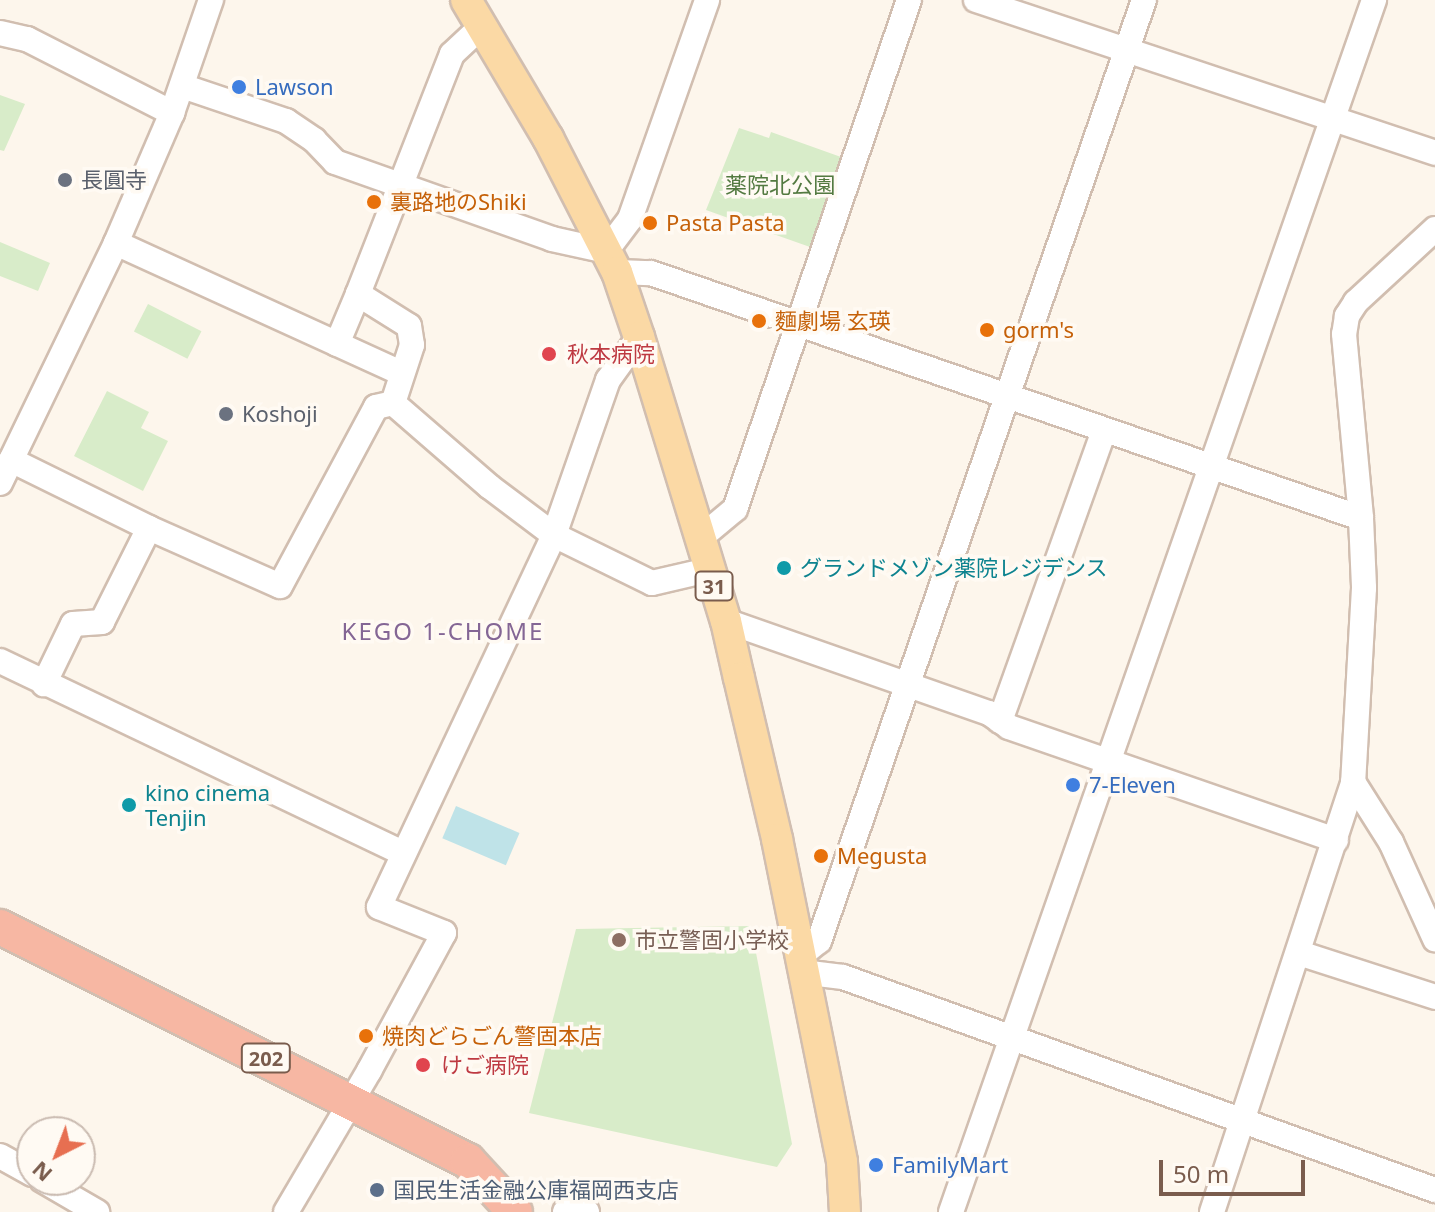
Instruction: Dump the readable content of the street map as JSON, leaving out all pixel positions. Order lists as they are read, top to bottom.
{
  "streets": {
    "highway": ["202"],
    "main road": ["31"]
  },
  "districts": ["KEGO 1-CHOME"],
  "parks": ["薬院北公園"],
  "places": [
    "Lawson",
    "長圓寺",
    "裏路地のShiki",
    "Pasta Pasta",
    "麵劇場 玄瑛",
    "gorm's",
    "秋本病院",
    "Koshoji",
    "グランドメゾン薬院レジデンス",
    "7-Eleven",
    "kino cinema Tenjin",
    "Megusta",
    "市立警固小学校",
    "焼肉どらごん警固本店",
    "けご病院",
    "FamilyMart",
    "国民生活金融公庫福岡西支店"
  ],
  "scale_bar": "50 m",
  "north": "bottom left"
}
